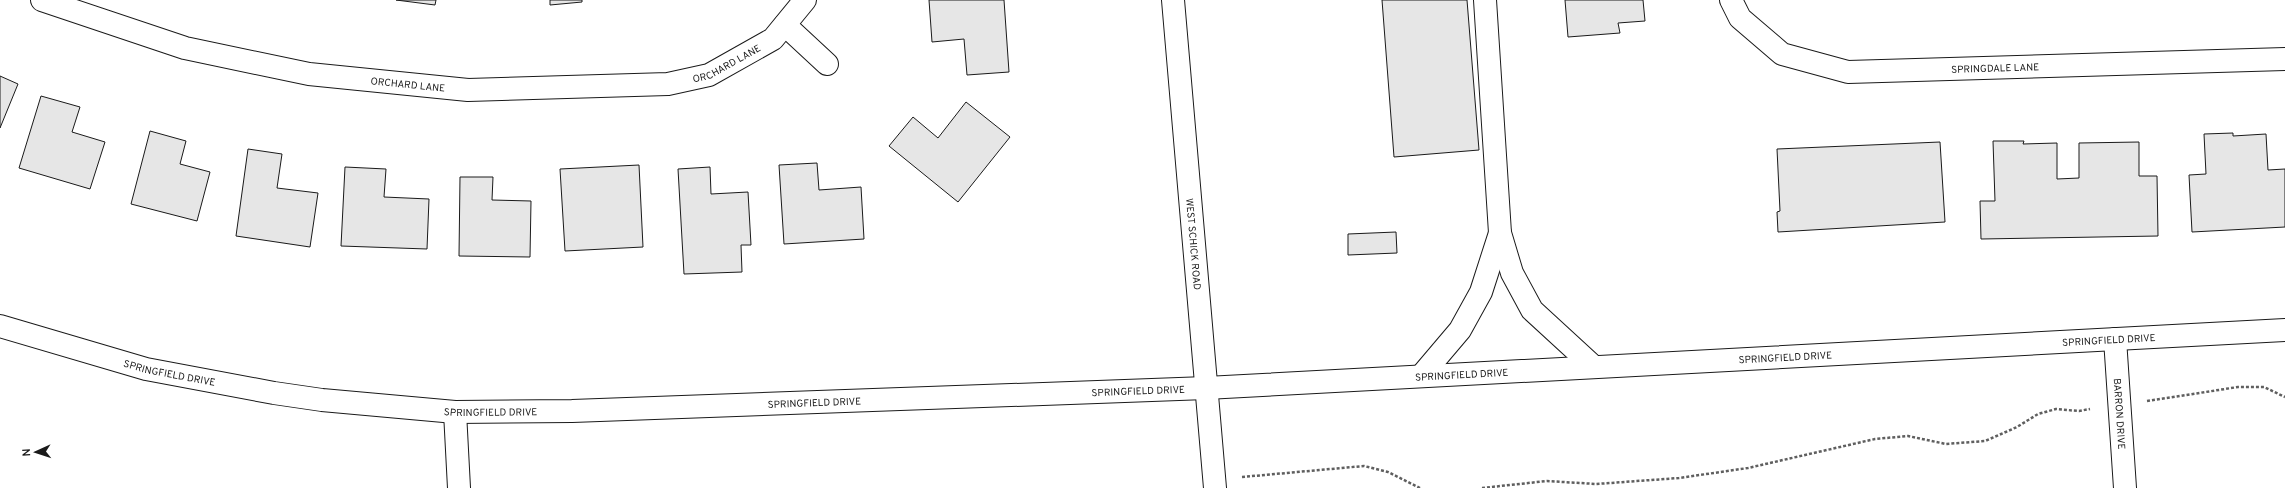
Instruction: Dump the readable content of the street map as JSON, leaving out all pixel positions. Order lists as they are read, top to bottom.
{
  "streets": {
    "street": [
      "ORCHARD LANE",
      "SPRINGDALE LANE",
      "WEST SCHICK ROAD",
      "SPRINGFIELD DRIVE",
      "BARRON DRIVE"
    ]
  },
  "crossings": [
    ["WEST SCHICK ROAD", "SPRINGFIELD DRIVE"],
    ["SPRINGFIELD DRIVE", "BARRON DRIVE"]
  ],
  "north": "left"
}
